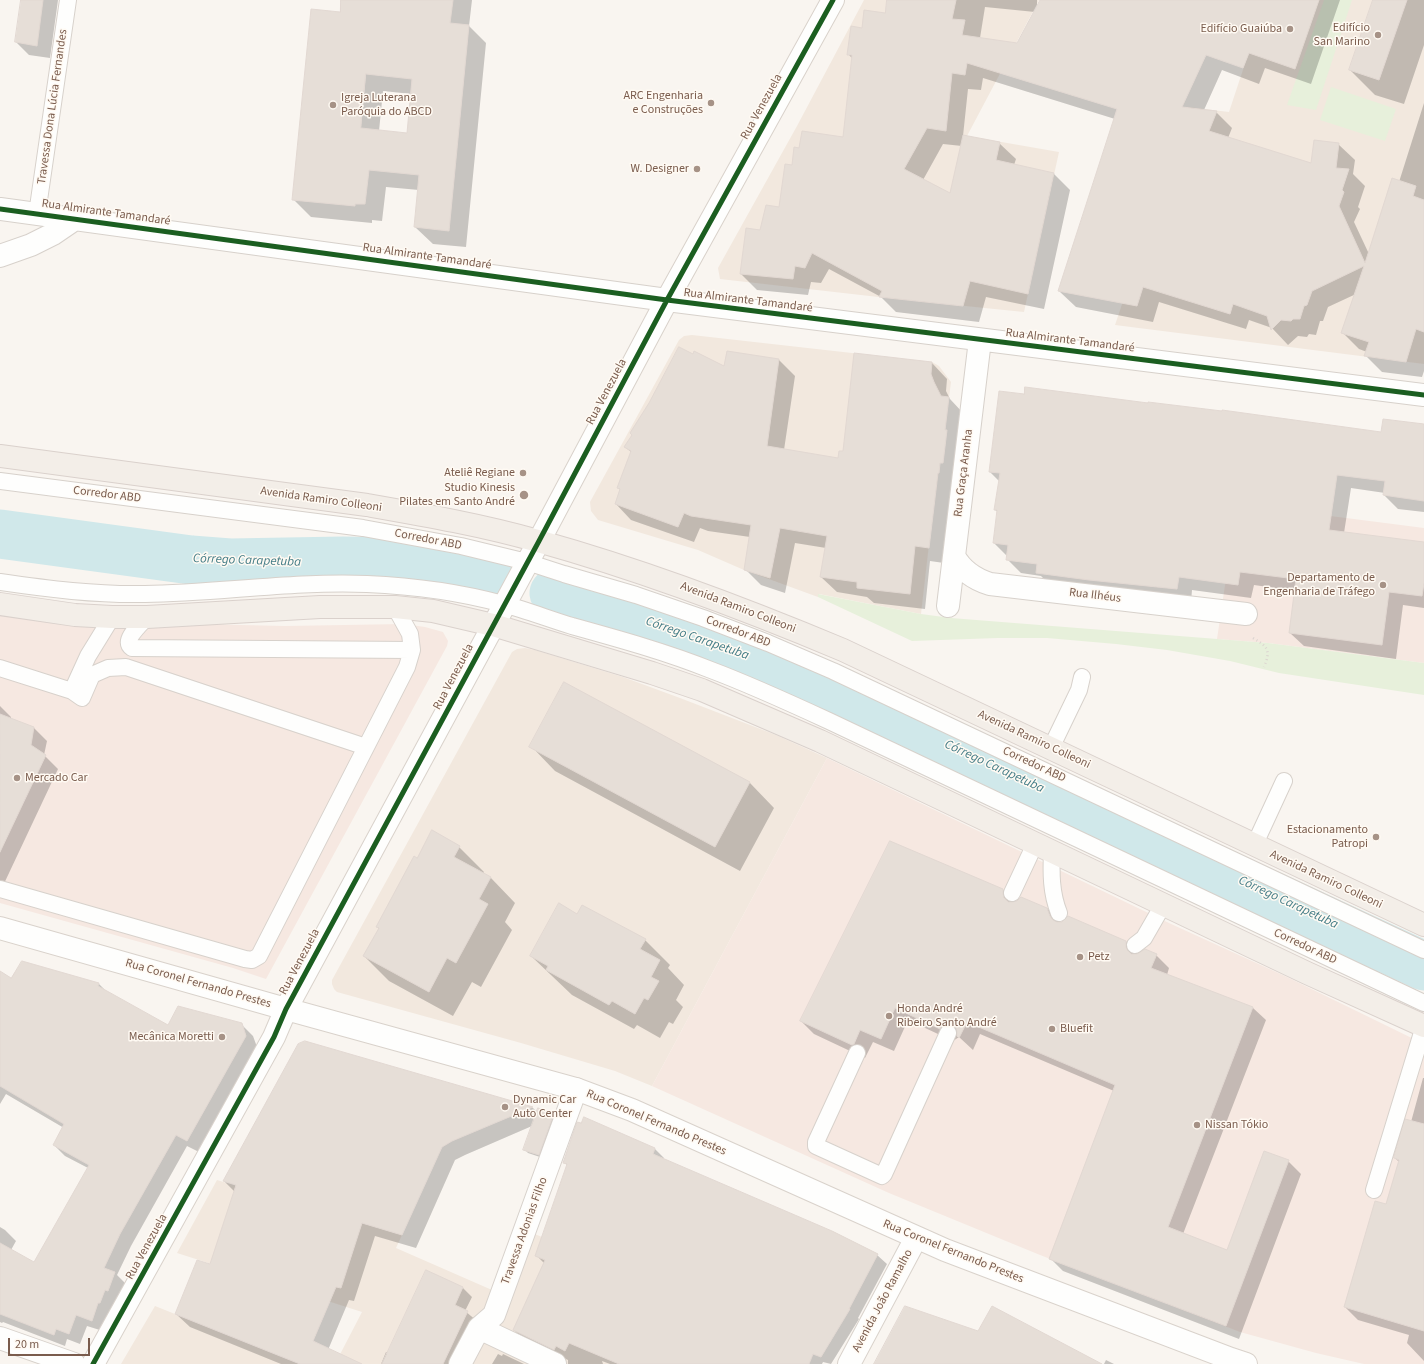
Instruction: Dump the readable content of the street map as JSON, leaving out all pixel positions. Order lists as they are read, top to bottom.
{
  "streets": {
    "main road": ["Avenida Ramiro Colleoni"],
    "street": [
      "Rua Venezuela",
      "Rua Almirante Tamandaré",
      "Rua Graça Aranha",
      "Rua Ilhéus",
      "Rua Coronel Fernando Prestes",
      "Travessa Adonias Filho",
      "Avenida João Ramalho"
    ],
    "lane": ["Travessa Dona Lúcia Fernandes", "Corredor ABD"]
  },
  "crossings": [
    ["Travessa Dona Lúcia Fernandes", "Rua Almirante Tamandaré"],
    ["Rua Venezuela", "Rua Almirante Tamandaré"],
    ["Rua Venezuela", "Corredor ABD"],
    ["Rua Venezuela", "Avenida Ramiro Colleoni"],
    ["Rua Venezuela", "Rua Coronel Fernando Prestes"],
    ["Rua Almirante Tamandaré", "Rua Graça Aranha"],
    ["Rua Graça Aranha", "Rua Ilhéus"],
    ["Rua Coronel Fernando Prestes", "Travessa Adonias Filho"],
    ["Rua Coronel Fernando Prestes", "Avenida João Ramalho"]
  ],
  "water": ["Córrego Carapetuba"],
  "places": [
    "Edifício Guaiúba",
    "Edifício San Marino",
    "ARC Engenharia e Construções",
    "Igreja Luterana Paróquia do ABCD",
    "W. Designer",
    "Ateliê Regiane",
    "Studio Kinesis Pilates em Santo André",
    "Departamento de Engenharia de Tráfego",
    "Mercado Car",
    "Estacionamento Patropi",
    "Petz",
    "Honda André Ribeiro Santo André",
    "Bluefit",
    "Mecânica Moretti",
    "Dynamic Car Auto Center",
    "Nissan Tókio"
  ],
  "scale_bar": "20 m"
}
